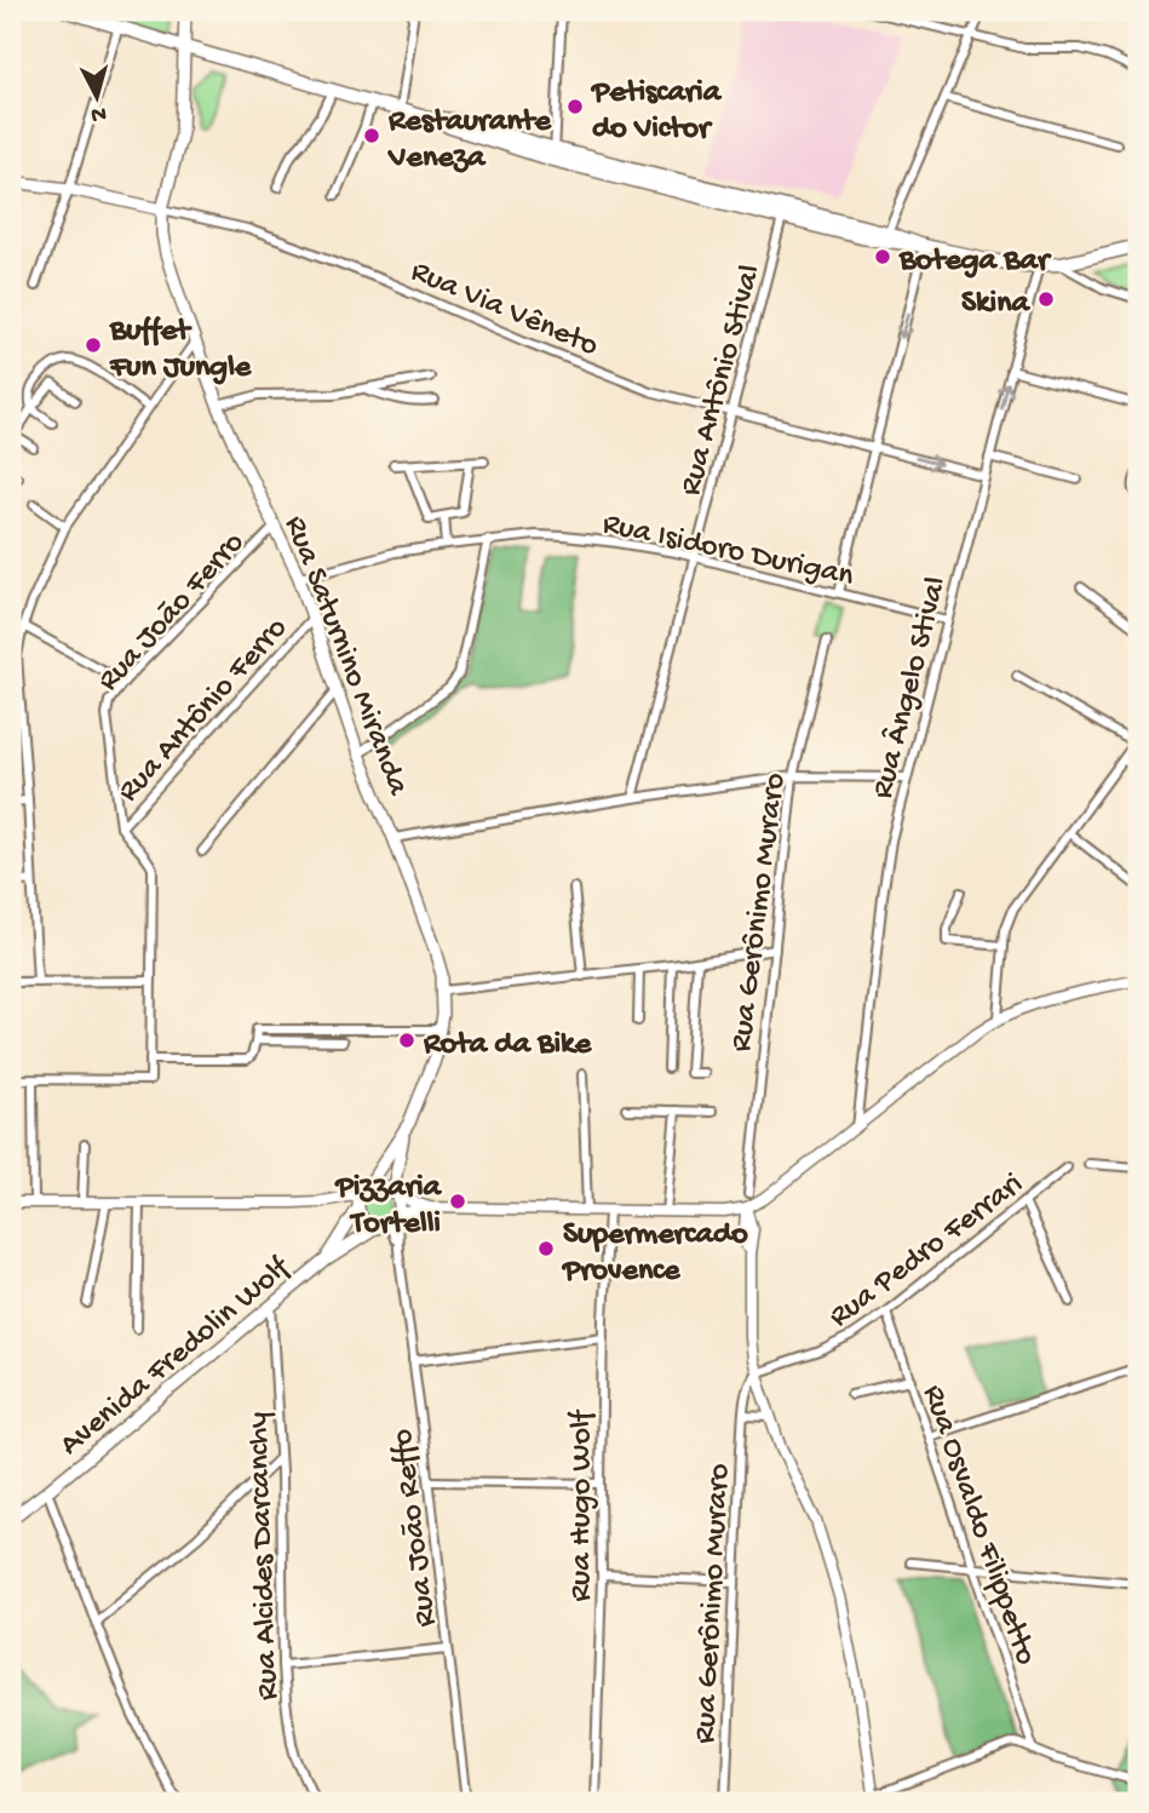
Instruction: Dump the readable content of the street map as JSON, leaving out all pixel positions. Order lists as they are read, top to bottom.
{
  "streets": {
    "main road": ["Rua Via Vêneto", "Rua Saturnino Miranda", "Avenida Fredolin Wolf"],
    "street": [
      "Rua Antônio Stival",
      "Rua Isidoro Durigan",
      "Rua João Ferro",
      "Rua Ângelo Stival",
      "Rua Antônio Ferro",
      "Rua Gerônimo Muraro",
      "Rua Pedro Ferrari",
      "Rua Hugo Wolf",
      "Rua Osvaldo Filippetto",
      "Rua João Reffo",
      "Rua Alcides Darcanchy"
    ]
  },
  "crossings": [
    ["Rua Via Vêneto", "Rua Antônio Stival"],
    ["Rua Via Vêneto", "Rua Saturnino Miranda"],
    ["Rua Via Vêneto", "Rua Ângelo Stival"],
    ["Rua Antônio Stival", "Rua Isidoro Durigan"],
    ["Rua Isidoro Durigan", "Rua Saturnino Miranda"],
    ["Rua Isidoro Durigan", "Rua Ângelo Stival"],
    ["Rua João Ferro", "Rua Saturnino Miranda"],
    ["Rua João Ferro", "Rua Antônio Ferro"],
    ["Rua Saturnino Miranda", "Rua Antônio Ferro"],
    ["Rua Saturnino Miranda", "Avenida Fredolin Wolf"],
    ["Rua Saturnino Miranda", "Rua João Reffo"],
    ["Rua Gerônimo Muraro", "Rua Pedro Ferrari"],
    ["Rua Pedro Ferrari", "Rua Osvaldo Filippetto"],
    ["Avenida Fredolin Wolf", "Rua João Reffo"],
    ["Avenida Fredolin Wolf", "Rua Alcides Darcanchy"]
  ],
  "places": [
    "Petiscaria do Victor",
    "Restaurante Veneza",
    "Botega Bar",
    "Skina",
    "Buffet Fun Jungle",
    "Rota da Bike",
    "Pizzaria Tortelli",
    "Supermercado Provence"
  ],
  "north": "bottom"
}
